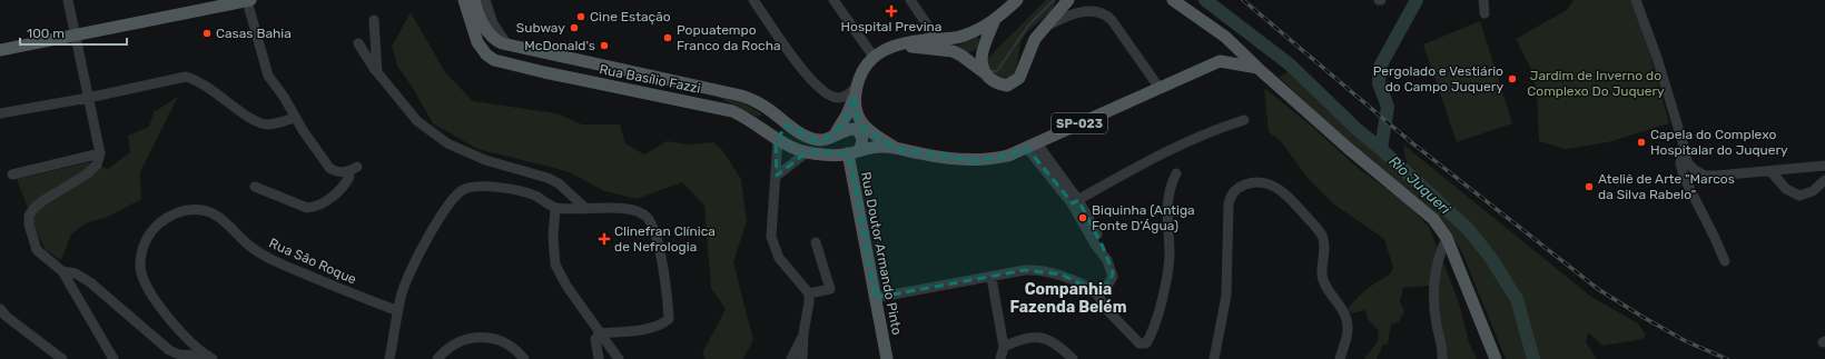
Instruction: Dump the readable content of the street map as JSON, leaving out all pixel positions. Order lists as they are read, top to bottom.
{
  "streets": {
    "main road": ["Rua Basílio Fazzi", "SP-023", "Rua Doutor Armando Pinto"],
    "street": ["Rua São Roque"]
  },
  "crossings": [
    ["Rua Basílio Fazzi", "SP-023"],
    ["Rua Basílio Fazzi", "Rua Doutor Armando Pinto"],
    ["SP-023", "Rua Doutor Armando Pinto"]
  ],
  "districts": ["Companhia Fazenda Belém"],
  "water": ["Rio Juqueri"],
  "parks": ["Jardim de Inverno do Complexo Do Juquery"],
  "places": {
    "health": ["Hospital Previna", "Clinefran Clínica de Nefrologia"],
    "other": [
      "Cine Estação",
      "Subway",
      "Casas Bahia",
      "Popuatempo Franco da Rocha",
      "McDonald's",
      "Pergolado e Vestiário do Campo Juquery",
      "Capela do Complexo Hospitalar do Juquery",
      "Ateliê de Arte \"Marcos da Silva Rabelo\"",
      "Biquinha (Antiga Fonte D'Água)"
    ]
  },
  "scale_bar": "100 m"
}
